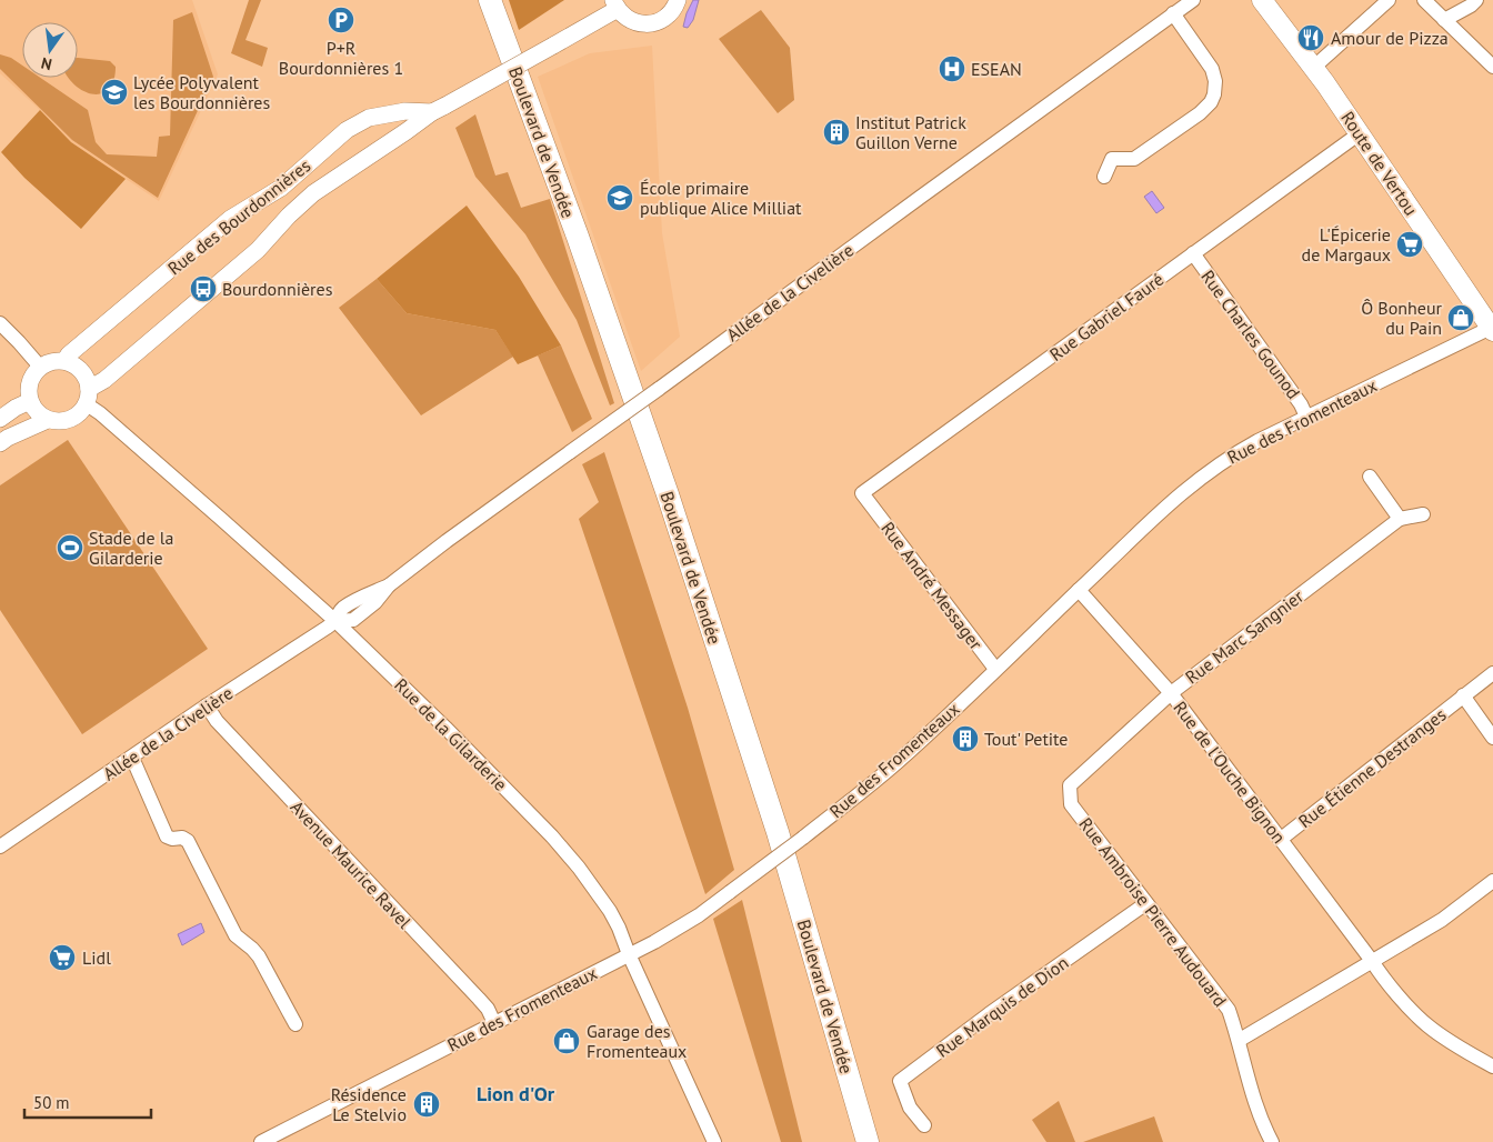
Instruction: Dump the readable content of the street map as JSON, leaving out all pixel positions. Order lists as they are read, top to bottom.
{
  "streets": {
    "main road": ["Boulevard de Vendée", "Route de Vertou"],
    "street": [
      "Rue des Bourdonnières",
      "Allée de la Civelière",
      "Rue Gabriel Fauré",
      "Rue Charles Gounod",
      "Rue des Fromenteaux",
      "Rue André Messager",
      "Rue Marc Sangnier",
      "Rue de la Gilarderie",
      "Rue Étienne Destranges",
      "Rue de l'Ouche Bignon",
      "Avenue Maurice Ravel",
      "Rue Ambroise Pierre Audouard",
      "Rue Marquis de Dion"
    ]
  },
  "crossings": [
    ["Route de Vertou", "Rue Gabriel Fauré"],
    ["Route de Vertou", "Rue des Fromenteaux"],
    ["Rue des Bourdonnières", "Rue de la Gilarderie"],
    ["Allée de la Civelière", "Rue de la Gilarderie"],
    ["Allée de la Civelière", "Avenue Maurice Ravel"],
    ["Rue Gabriel Fauré", "Rue Charles Gounod"],
    ["Rue Gabriel Fauré", "Rue André Messager"],
    ["Rue Charles Gounod", "Rue des Fromenteaux"],
    ["Rue des Fromenteaux", "Rue André Messager"],
    ["Rue des Fromenteaux", "Rue de la Gilarderie"],
    ["Rue des Fromenteaux", "Rue de l'Ouche Bignon"],
    ["Rue des Fromenteaux", "Avenue Maurice Ravel"],
    ["Rue Marc Sangnier", "Rue de l'Ouche Bignon"],
    ["Rue Marc Sangnier", "Rue Ambroise Pierre Audouard"],
    ["Rue Étienne Destranges", "Rue de l'Ouche Bignon"],
    ["Rue Ambroise Pierre Audouard", "Rue Marquis de Dion"]
  ],
  "districts": ["Lion d'Or"],
  "places": {
    "parking": ["P+R Bourdonnières 1"],
    "restaurant": ["Amour de Pizza"],
    "hospital": ["ESEAN"],
    "school or university": ["Lycée Polyvalent les Bourdonnières", "École primaire publique Alice Milliat"],
    "building": ["Institut Patrick Guillon Verne", "Tout' Petite", "Résidence Le Stelvio"],
    "supermarket": ["L'Épicerie de Margaux", "Lidl"],
    "bus stop": ["Bourdonnières"],
    "shop": ["Ô Bonheur du Pain", "Garage des Fromenteaux"],
    "sports": ["Stade de la Gilarderie"]
  },
  "scale_bar": "50 m",
  "north": "bottom"
}
